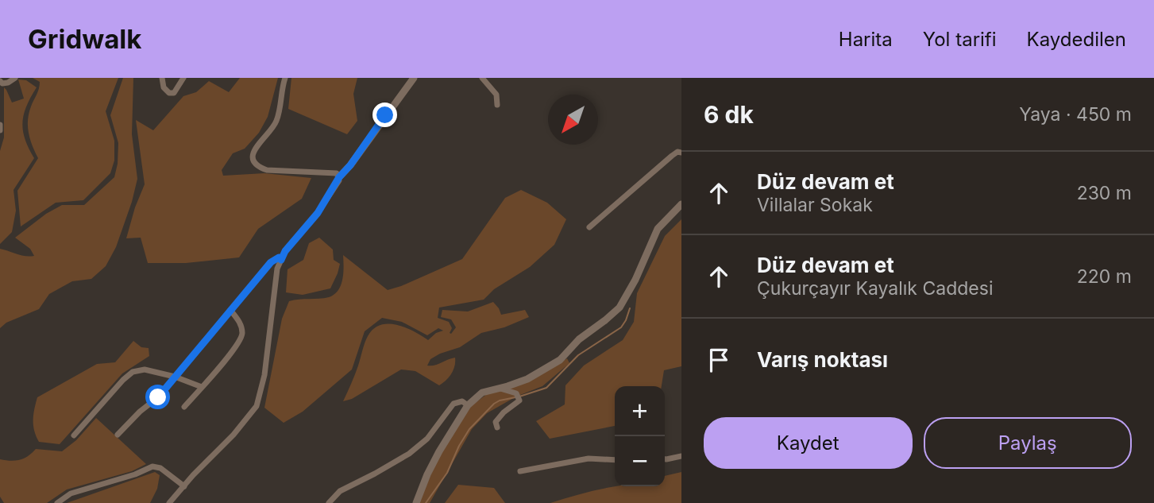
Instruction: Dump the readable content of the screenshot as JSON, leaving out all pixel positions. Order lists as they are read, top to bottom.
{
  "north": "bottom left",
  "page": {
    "header": "Gridwalk",
    "nav": ["Harita", "Yol tarifi", "Kaydedilen"],
    "heading": ["6 dk", "Yaya · 450 m"],
    "list": [
      ["Düz devam et", "Villalar Sokak", "230 m"],
      ["Düz devam et", "Çukurçayır Kayalık Caddesi", "220 m"],
      "Varış noktası"
    ],
    "map_buttons": ["+", "−"],
    "buttons": ["Kaydet", "Paylaş"]
  }
}
